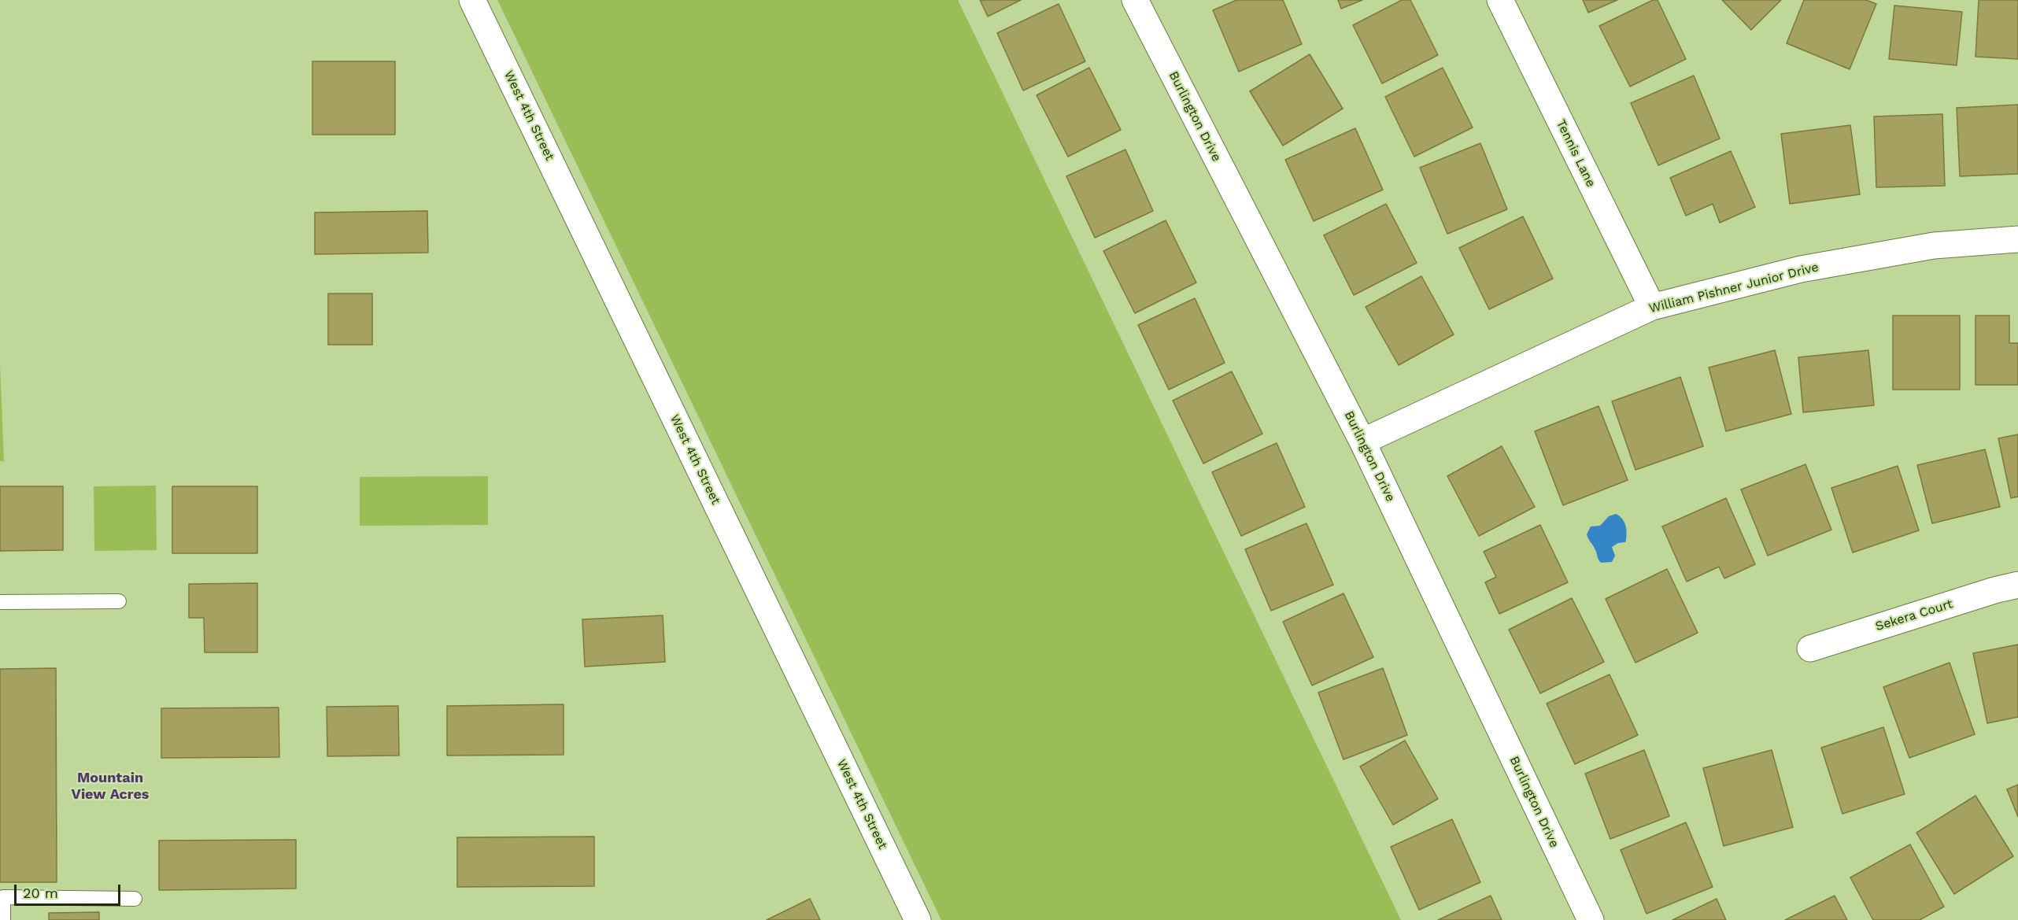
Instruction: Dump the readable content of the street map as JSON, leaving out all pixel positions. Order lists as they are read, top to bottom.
{
  "streets": {
    "street": [
      "West 4th Street",
      "Burlington Drive",
      "Tennis Lane",
      "William Pishner Junior Drive",
      "Sekera Court"
    ]
  },
  "crossings": [
    ["Burlington Drive", "William Pishner Junior Drive"],
    ["Tennis Lane", "William Pishner Junior Drive"]
  ],
  "districts": ["Mountain View Acres"],
  "scale_bar": "20 m"
}
